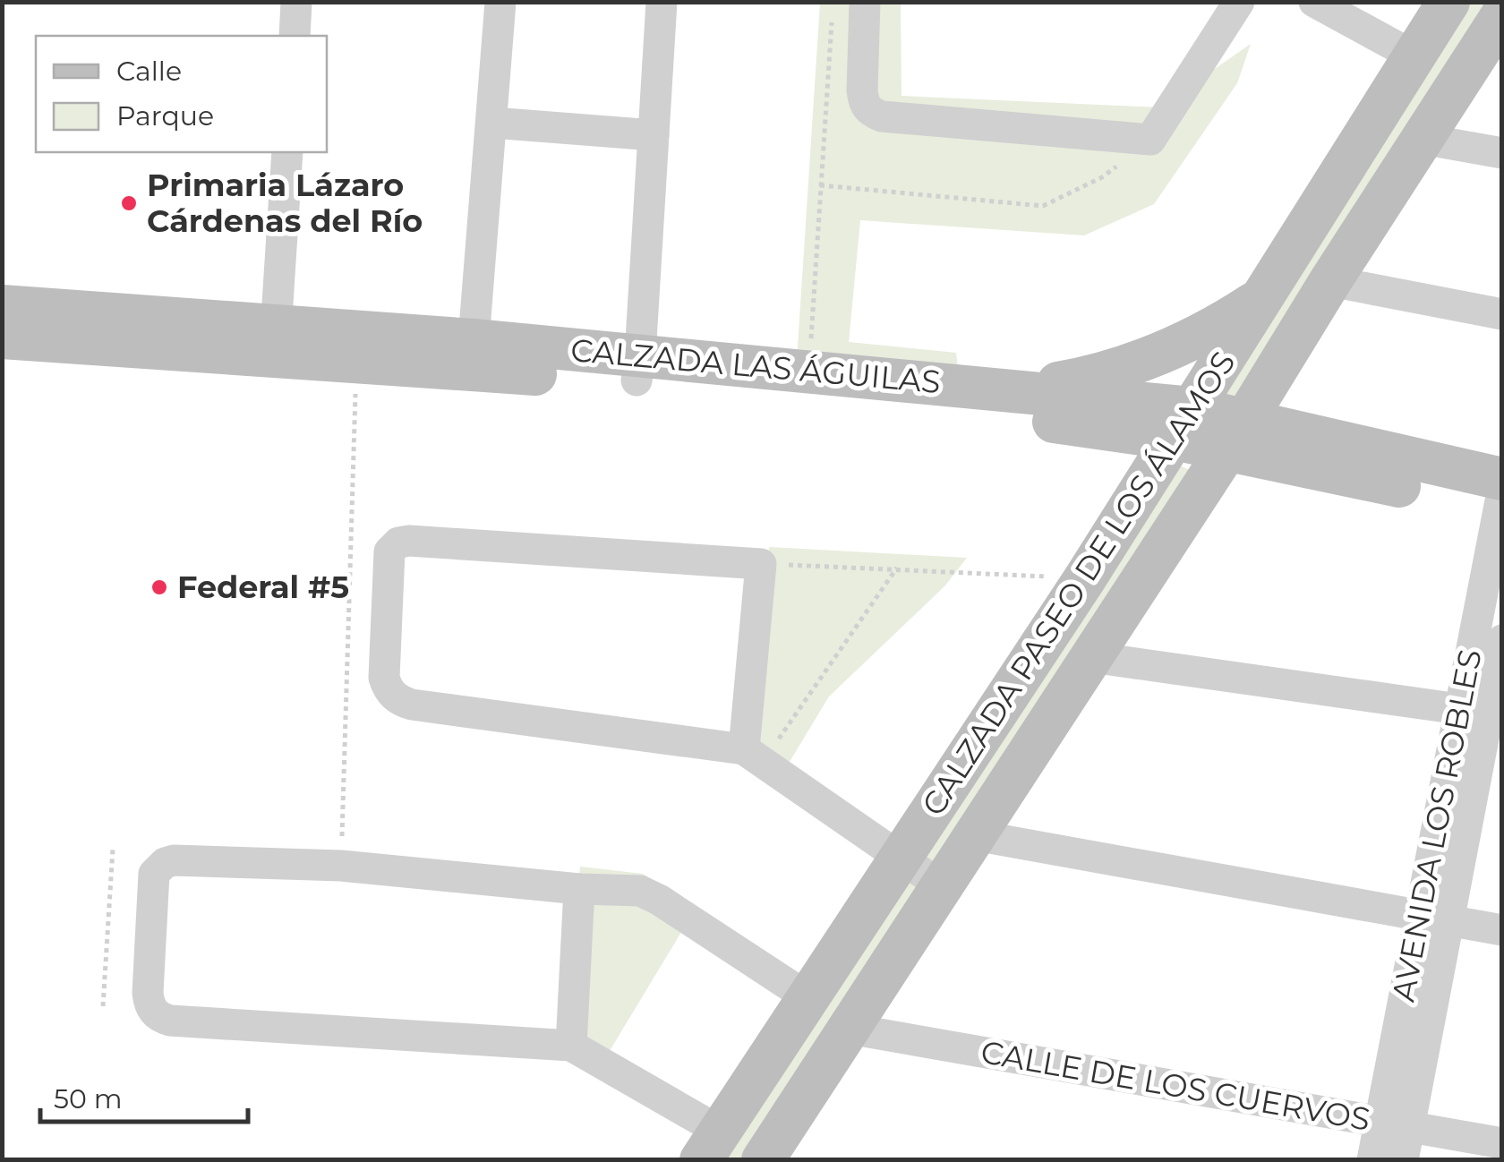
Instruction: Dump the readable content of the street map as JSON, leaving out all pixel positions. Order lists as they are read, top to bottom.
{
  "streets": {
    "main road": ["CALZADA LAS ÁGUILAS", "CALZADA PASEO DE LOS ÁLAMOS"],
    "street": ["AVENIDA LOS ROBLES", "CALLE DE LOS CUERVOS"]
  },
  "crossings": [
    ["CALZADA LAS ÁGUILAS", "CALZADA PASEO DE LOS ÁLAMOS"],
    ["CALZADA LAS ÁGUILAS", "AVENIDA LOS ROBLES"],
    ["CALZADA PASEO DE LOS ÁLAMOS", "CALLE DE LOS CUERVOS"],
    ["AVENIDA LOS ROBLES", "CALLE DE LOS CUERVOS"]
  ],
  "places": ["Primaria Lázaro Cárdenas del Río", "Federal #5"],
  "legend": ["Calle", "Parque"],
  "scale_bar": "50 m"
}
